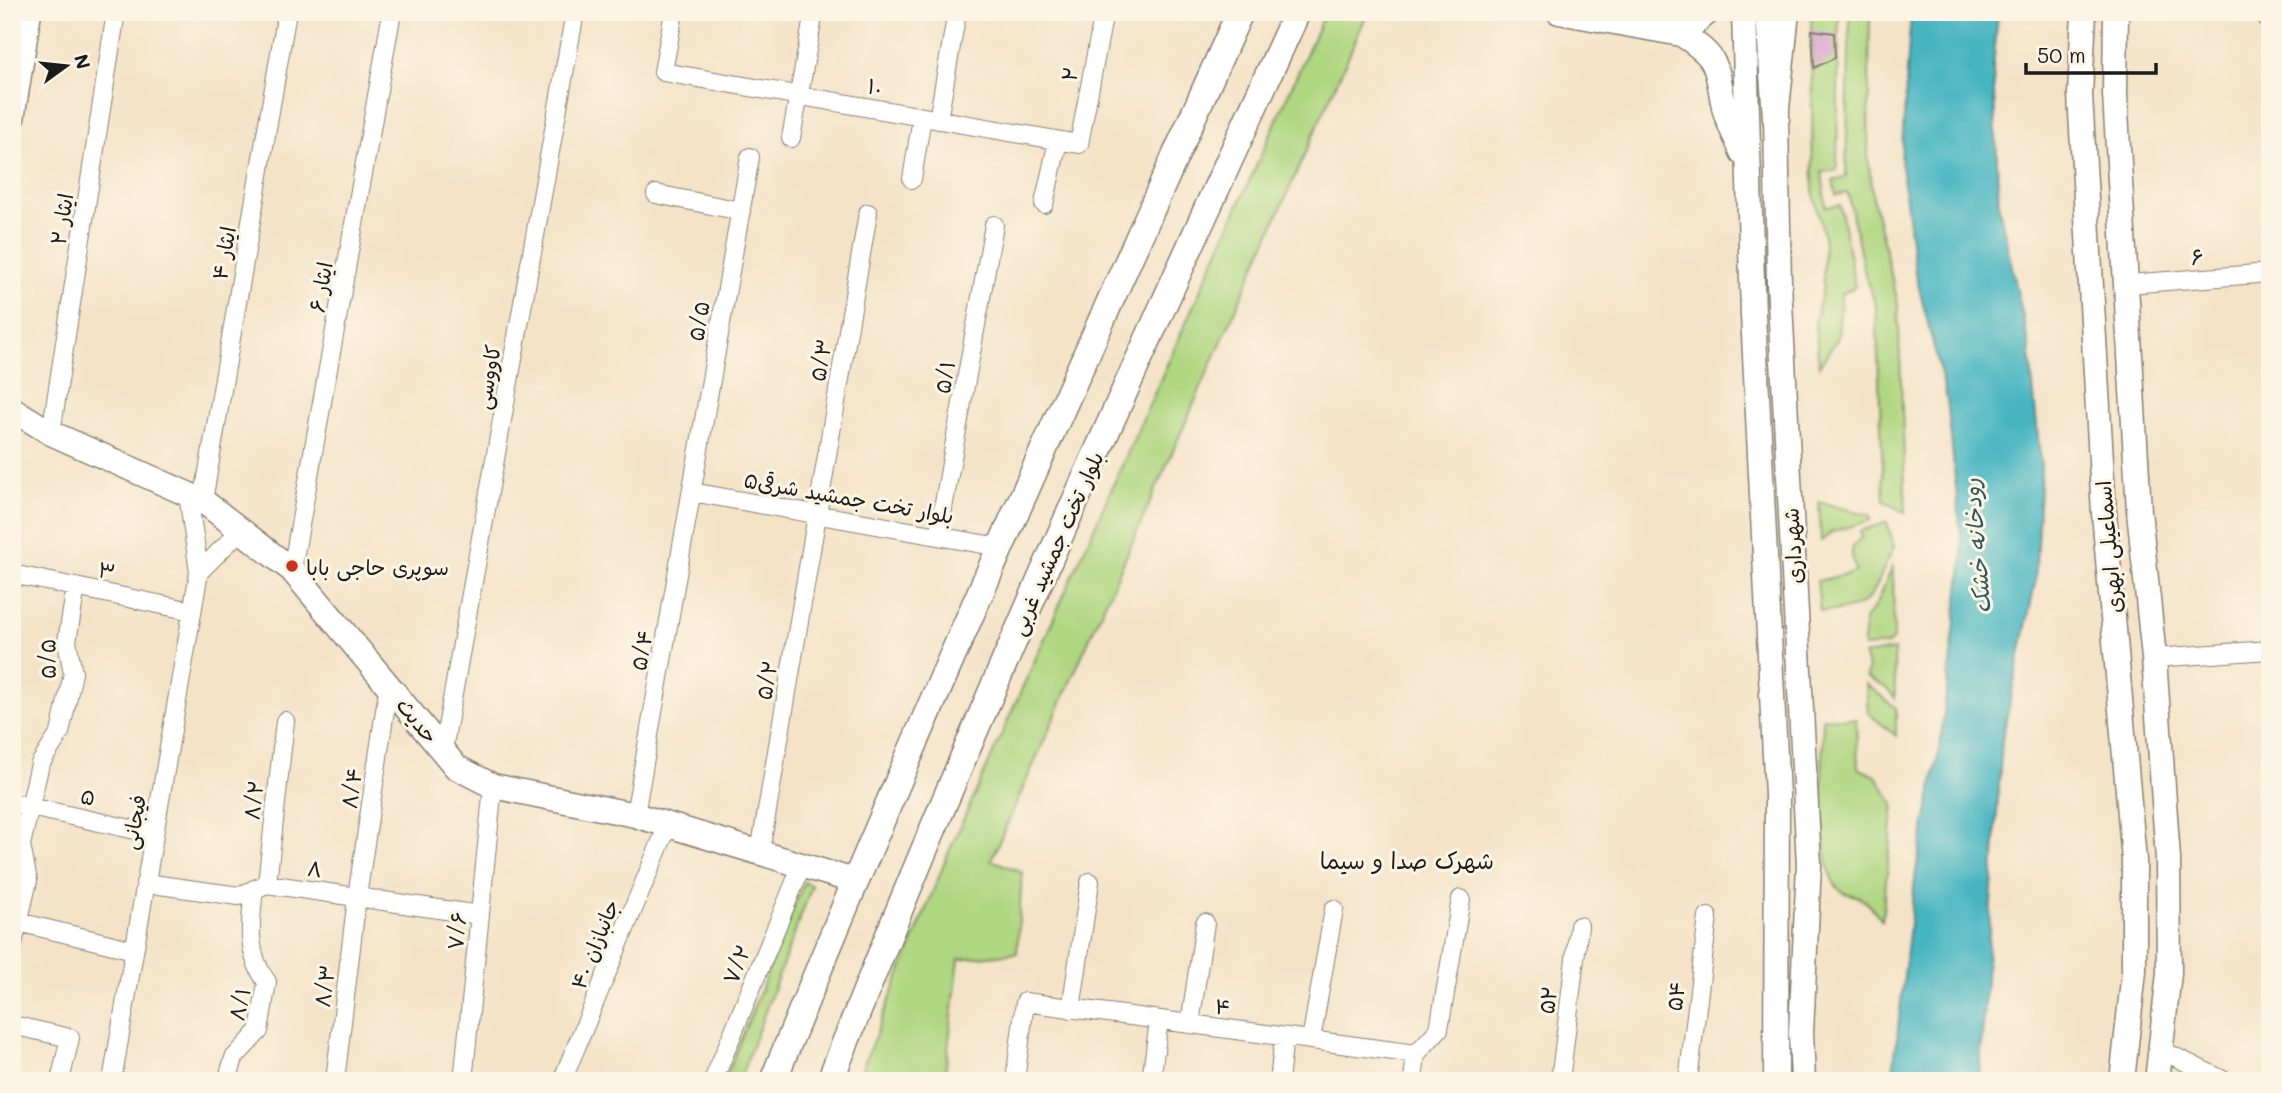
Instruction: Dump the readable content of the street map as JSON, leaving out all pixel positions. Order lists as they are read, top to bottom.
{
  "streets": {
    "main road": ["بلوار تخت جمشید غربی"],
    "street": [
      "۲",
      "۱۰",
      "ایثار ۲",
      "ایثار ۴",
      "۶",
      "ایثار ۶",
      "۵/۵",
      "۵/۳",
      "کاووسی",
      "۵/۱",
      "بلوار تخت جمشید شرقی۵",
      "شهرداری",
      "اسماعیلی ابهری",
      "۳",
      "۵/۴",
      "۵/۲",
      "حدیث",
      "۸/۴",
      "۵",
      "۸/۲",
      "فیجانی",
      "۸",
      "۷/۶",
      "۴۰ جانبازان",
      "۷/۲",
      "۸/۳",
      "۵۴",
      "۵۲",
      "۸/۱",
      "۴"
    ]
  },
  "crossings": [
    ["۲", "۱۰"],
    ["ایثار ۲", "حدیث"],
    ["ایثار ۴", "حدیث"],
    ["ایثار ۴", "فیجانی"],
    ["۶", "اسماعیلی ابهری"],
    ["ایثار ۶", "حدیث"],
    ["۵/۵", "بلوار تخت جمشید شرقی۵"],
    ["۵/۵", "۳"],
    ["۵/۵", "۵/۴"],
    ["۵/۵", "۵"],
    ["۵/۳", "بلوار تخت جمشید شرقی۵"],
    ["۵/۳", "۵/۲"],
    ["کاووسی", "حدیث"],
    ["۵/۱", "بلوار تخت جمشید شرقی۵"],
    ["بلوار تخت جمشید شرقی۵", "۵/۴"],
    ["بلوار تخت جمشید شرقی۵", "۵/۲"],
    ["۳", "فیجانی"],
    ["۵/۴", "حدیث"],
    ["۵/۲", "حدیث"],
    ["حدیث", "۸/۴"],
    ["حدیث", "۷/۶"],
    ["حدیث", "۴۰ جانبازان"],
    ["حدیث", "۷/۲"],
    ["۸/۴", "۸"],
    ["۸/۴", "۸/۳"],
    ["۵", "فیجانی"],
    ["۸/۲", "۸"],
    ["۸/۲", "۸/۱"],
    ["فیجانی", "۸"],
    ["۸", "۷/۶"],
    ["۸", "۸/۳"],
    ["۸", "۸/۱"]
  ],
  "districts": ["شهرک صدا و سیما"],
  "water": ["رودخانه خشک"],
  "places": ["سوپری حاجی بابا"],
  "scale_bar": "50 m",
  "north": "right"
}
